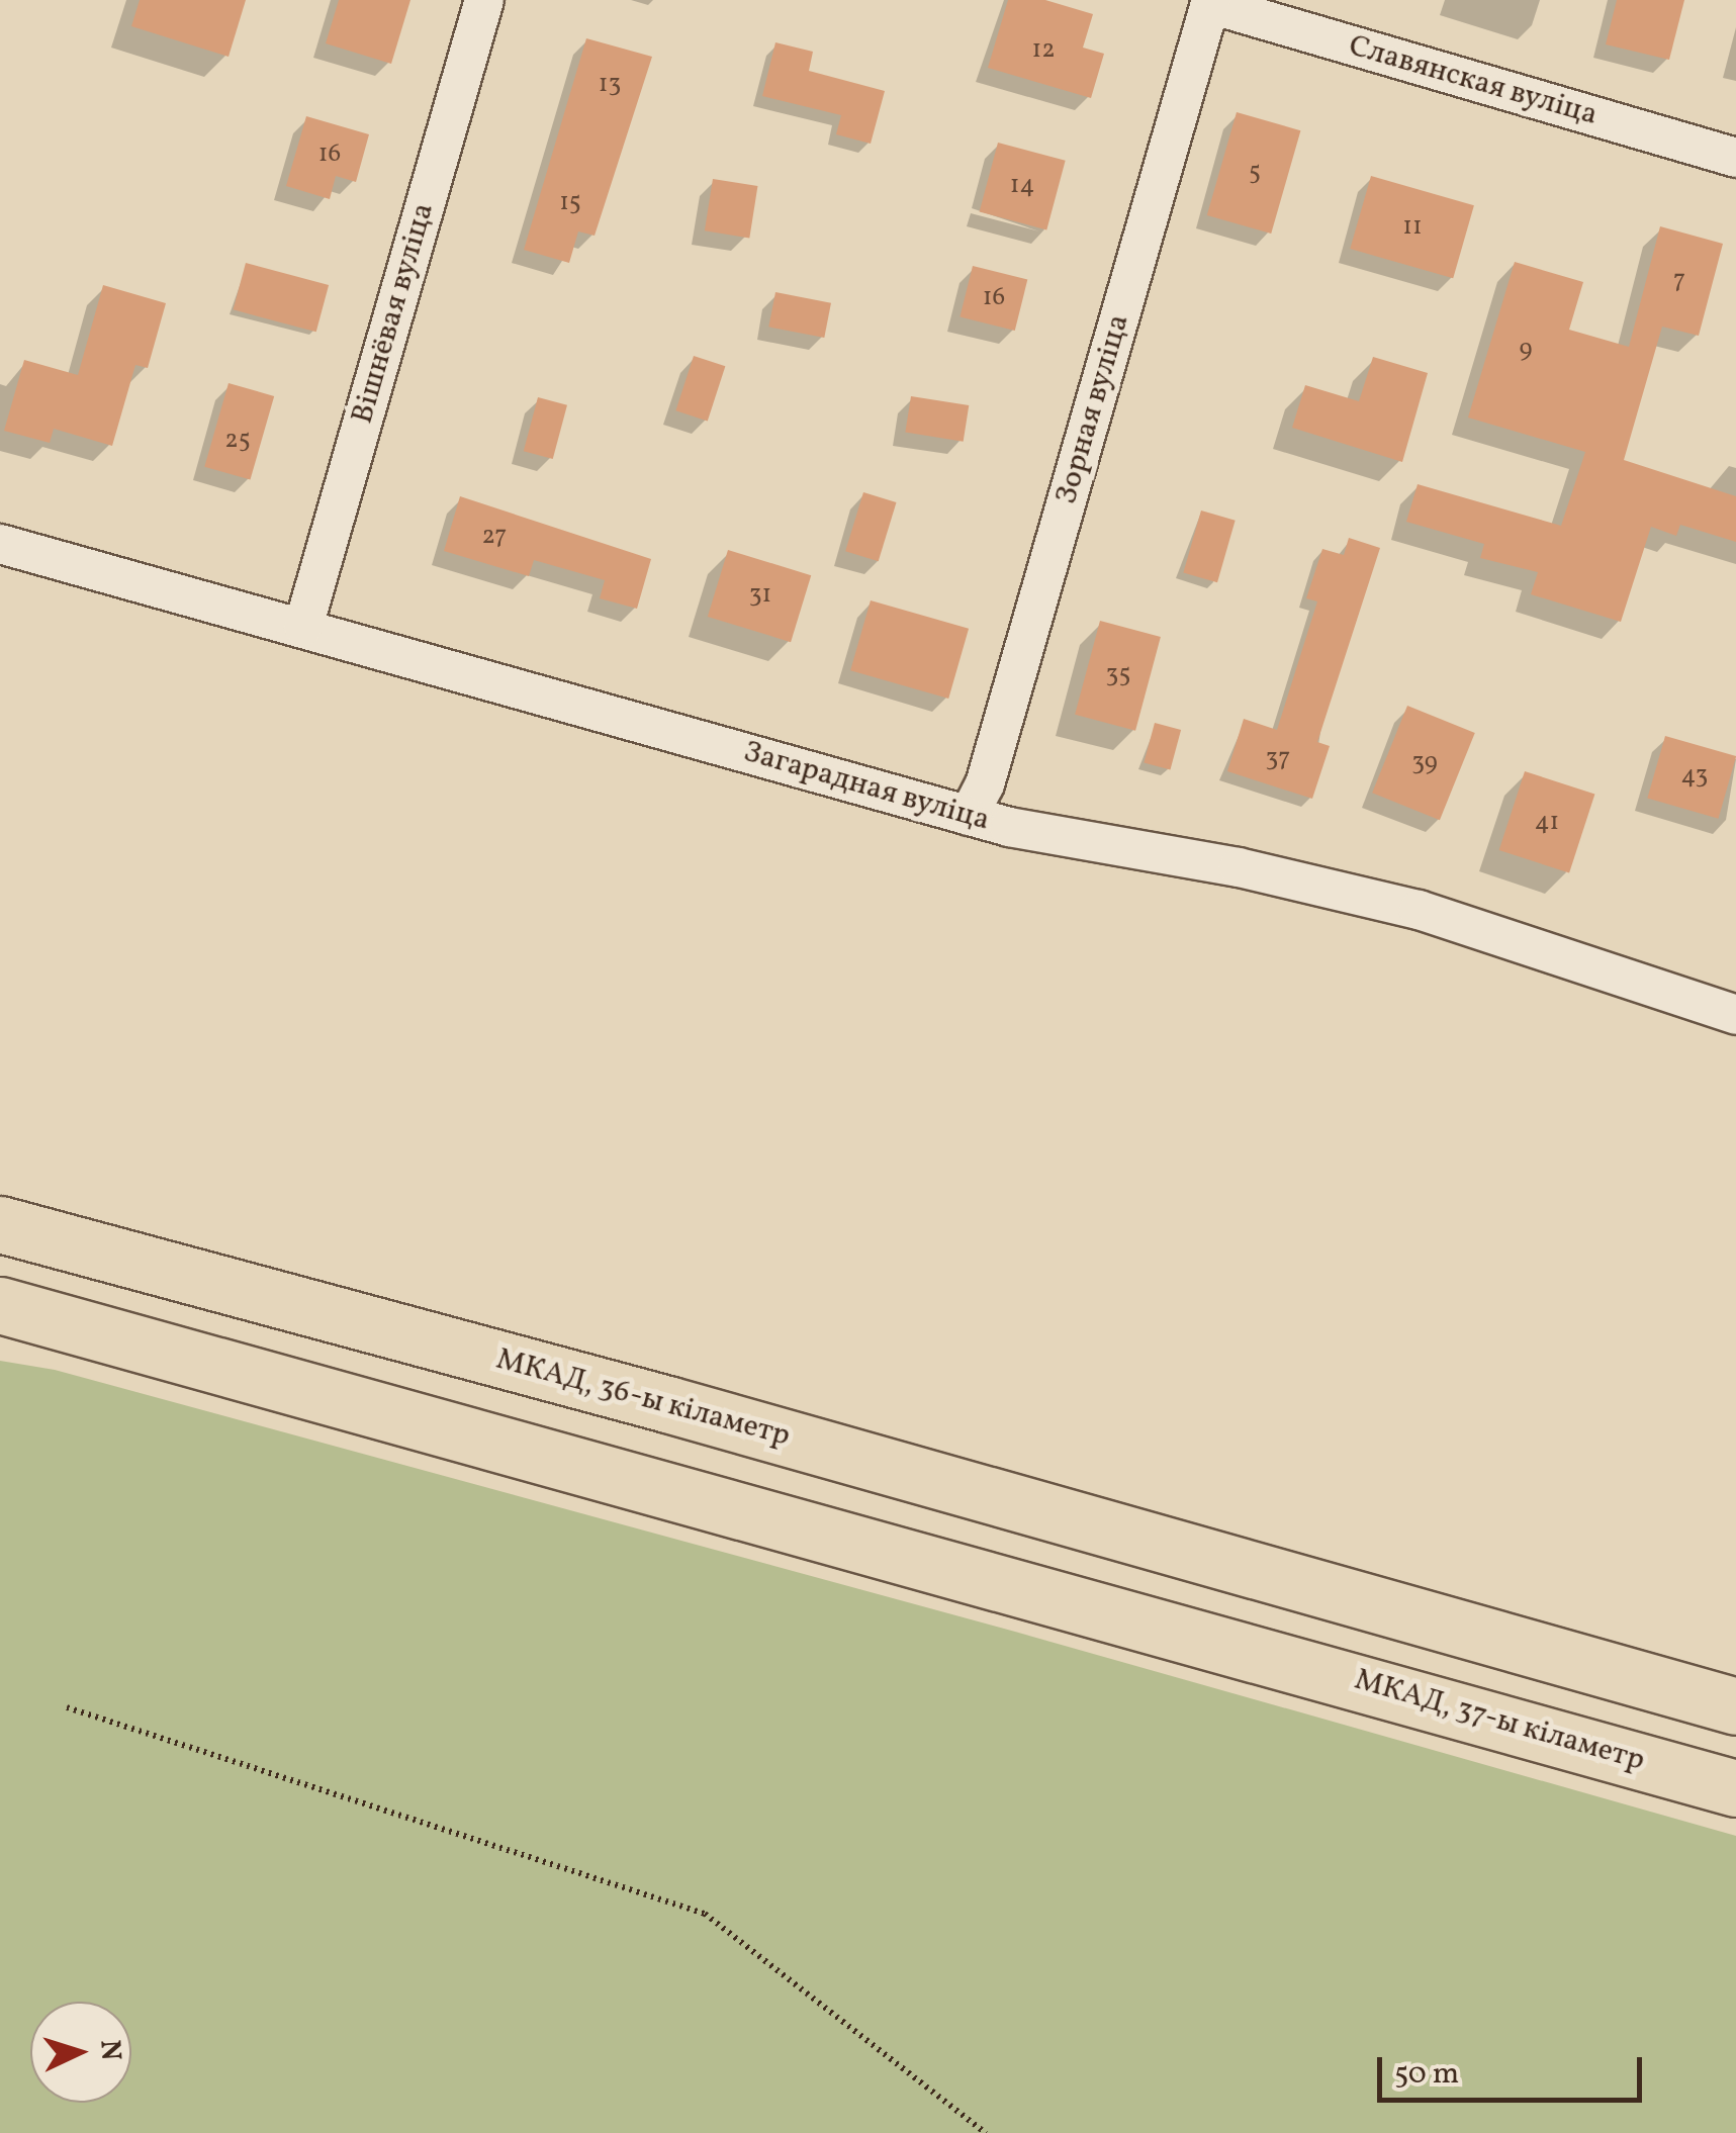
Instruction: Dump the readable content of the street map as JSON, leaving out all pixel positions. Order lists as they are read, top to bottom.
{
  "streets": {
    "highway": ["МКАД, 36-ы кіламетр", "МКАД, 37-ы кіламетр"],
    "street": [
      "Славянская вуліца",
      "Вішнёвая вуліца",
      "Зорная вуліца",
      "Загарадная вуліца"
    ]
  },
  "crossings": [
    ["Славянская вуліца", "Зорная вуліца"],
    ["Вішнёвая вуліца", "Загарадная вуліца"],
    ["Зорная вуліца", "Загарадная вуліца"]
  ],
  "house_numbers": [
    "12",
    "13",
    "16",
    "5",
    "14",
    "15",
    "11",
    "7",
    "16",
    "9",
    "25",
    "27",
    "31",
    "35",
    "37",
    "39",
    "43",
    "41"
  ],
  "scale_bar": "50 m",
  "north": "right"
}
